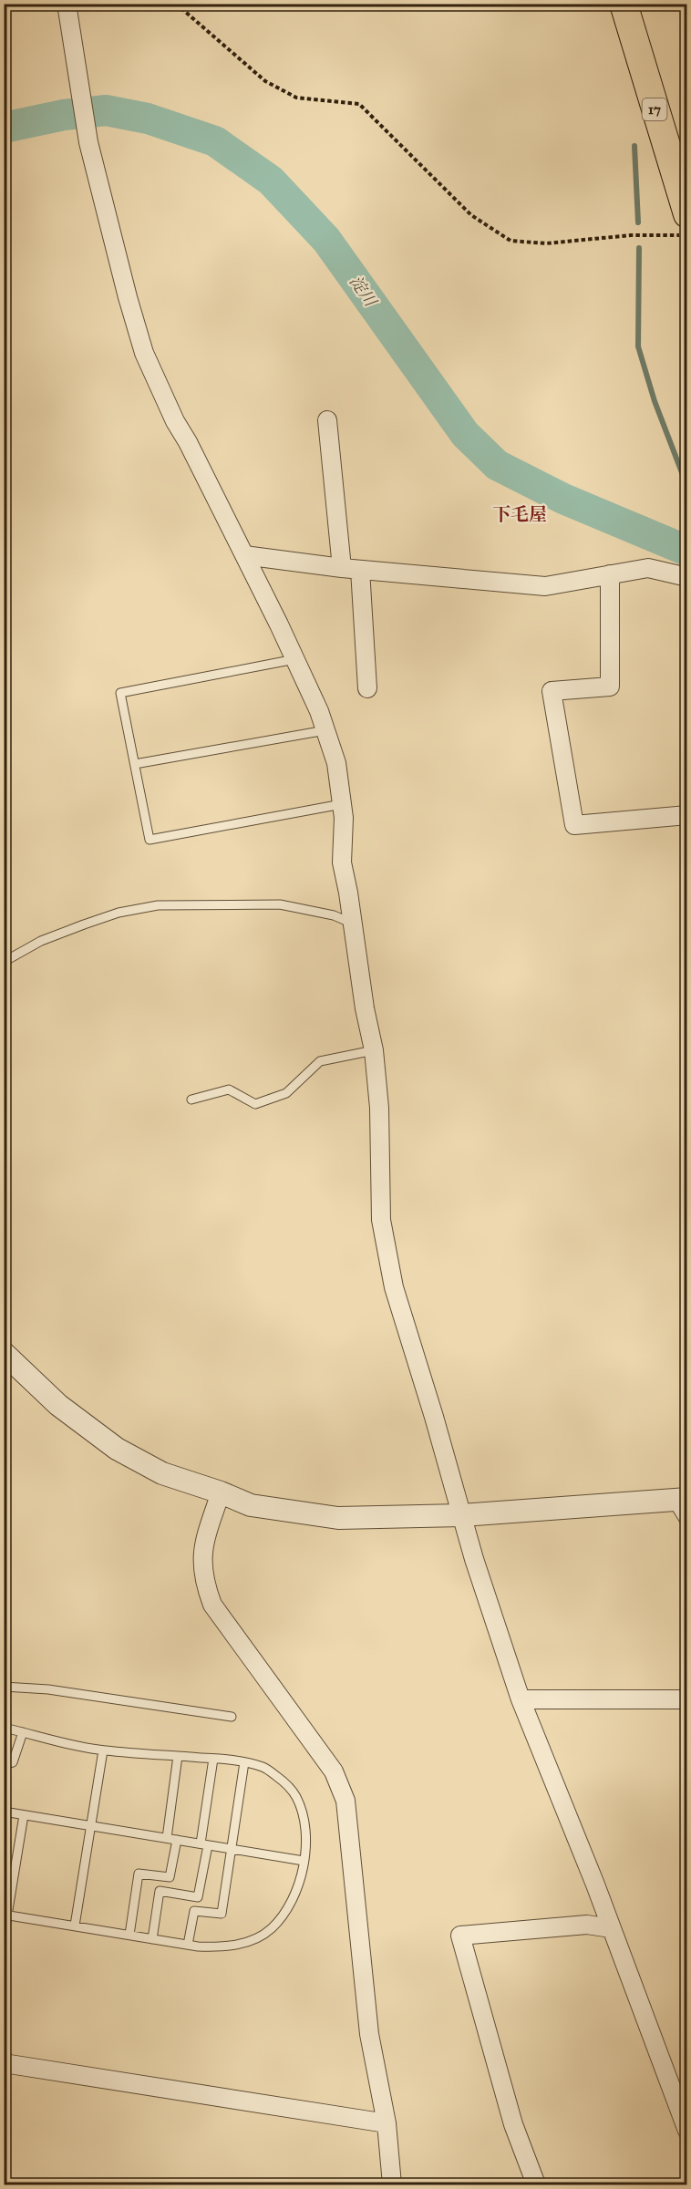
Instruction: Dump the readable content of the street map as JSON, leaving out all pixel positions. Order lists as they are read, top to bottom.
{
  "streets": {
    "main road": ["17"]
  },
  "districts": ["下毛屋"],
  "water": ["淀川"]
}
